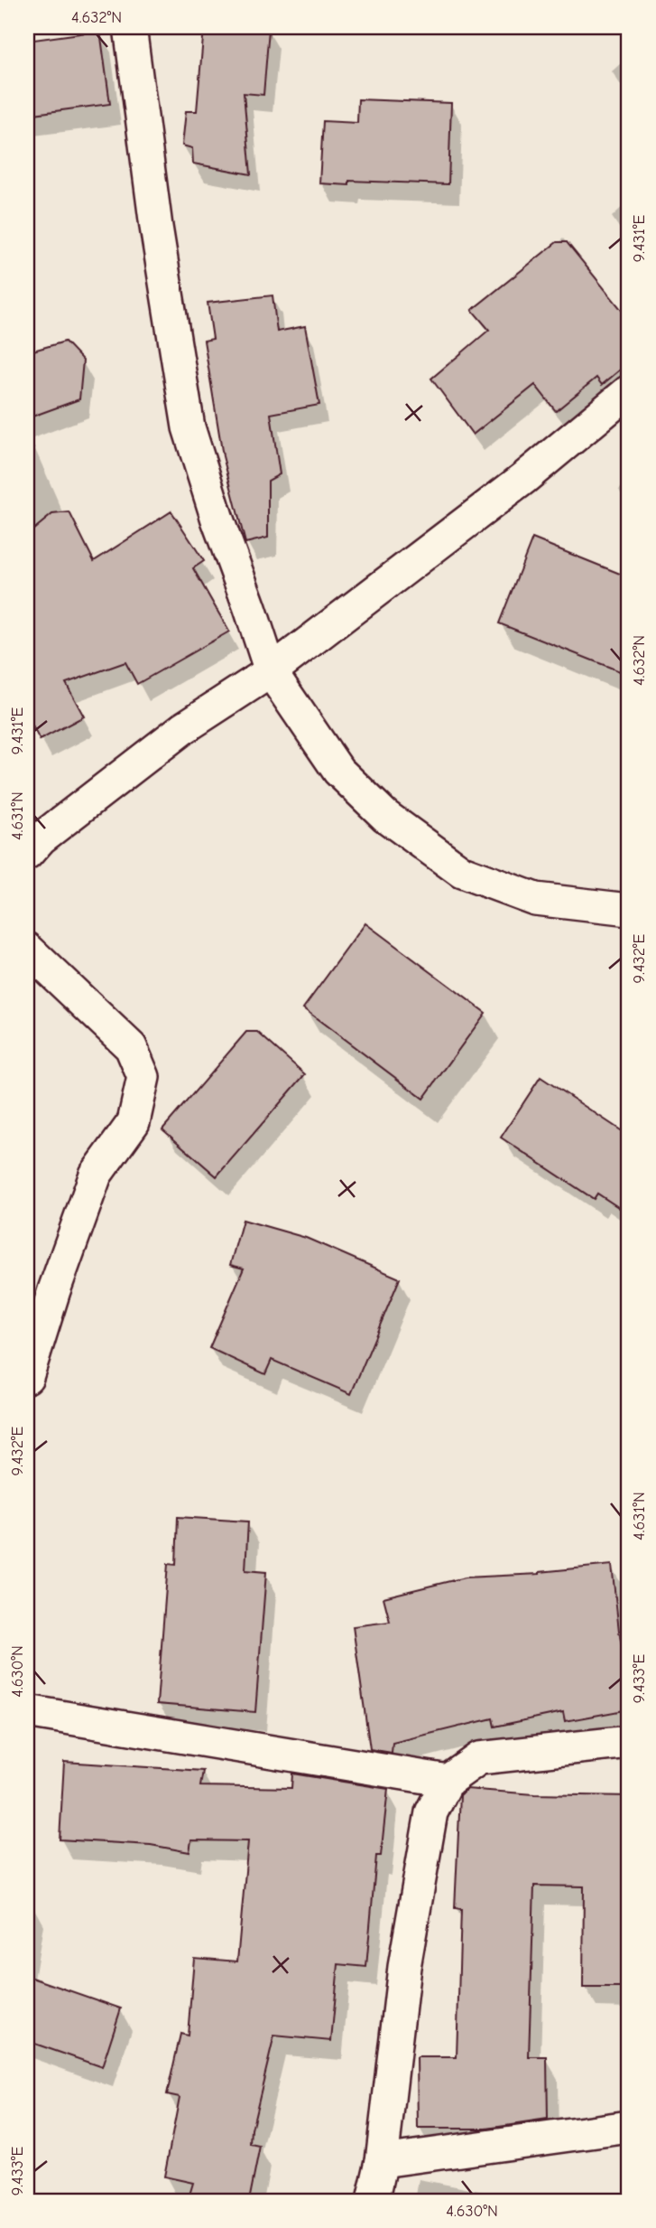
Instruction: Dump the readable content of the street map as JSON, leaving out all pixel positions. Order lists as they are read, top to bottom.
{
  "coordinates": [
    "4.632°N",
    "9.431°E",
    "4.631°N",
    "9.432°E",
    "4.630°N",
    "9.433°E"
  ]
}
